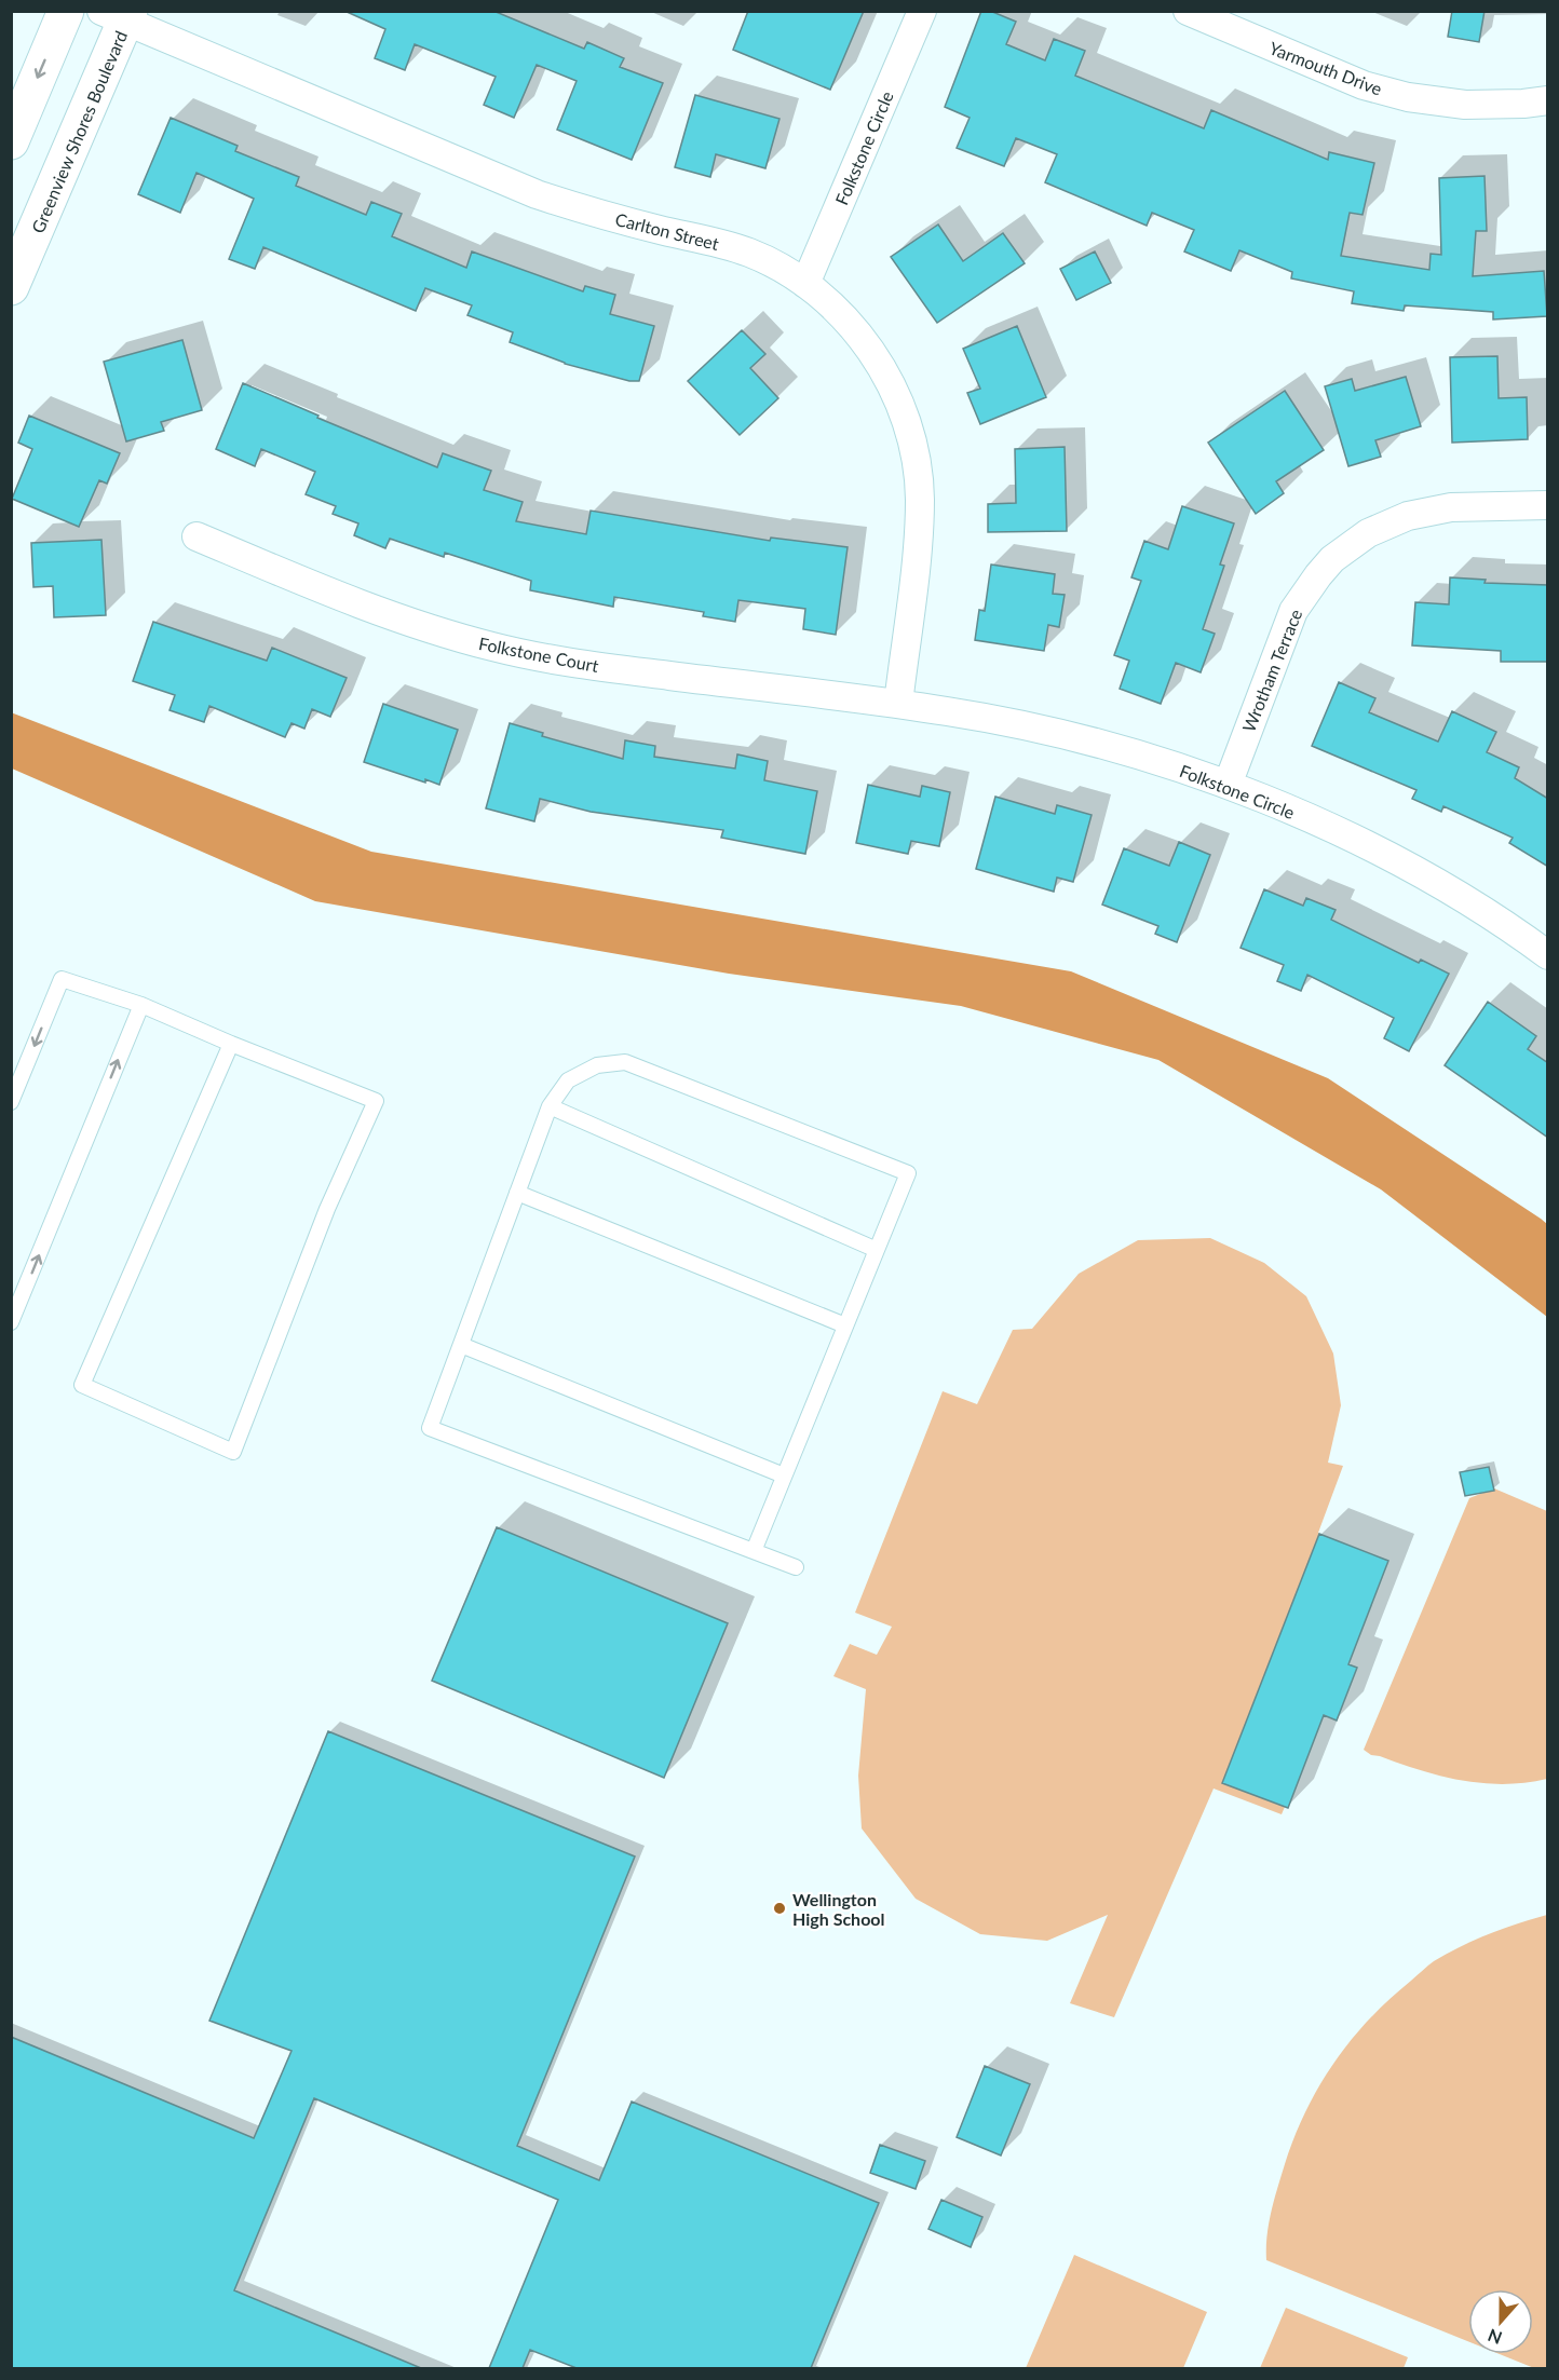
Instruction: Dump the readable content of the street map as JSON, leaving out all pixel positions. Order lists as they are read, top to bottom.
{
  "streets": {
    "street": [
      "Yarmouth Drive",
      "Greenview Shores Boulevard",
      "Folkstone Circle",
      "Carlton Street",
      "Folkstone Court",
      "Wrotham Terrace"
    ]
  },
  "crossings": [
    ["Greenview Shores Boulevard", "Carlton Street"],
    ["Folkstone Circle", "Carlton Street"],
    ["Folkstone Circle", "Folkstone Court"],
    ["Folkstone Circle", "Wrotham Terrace"],
    ["Carlton Street", "Folkstone Court"]
  ],
  "places": ["Wellington High School"],
  "north": "bottom"
}
